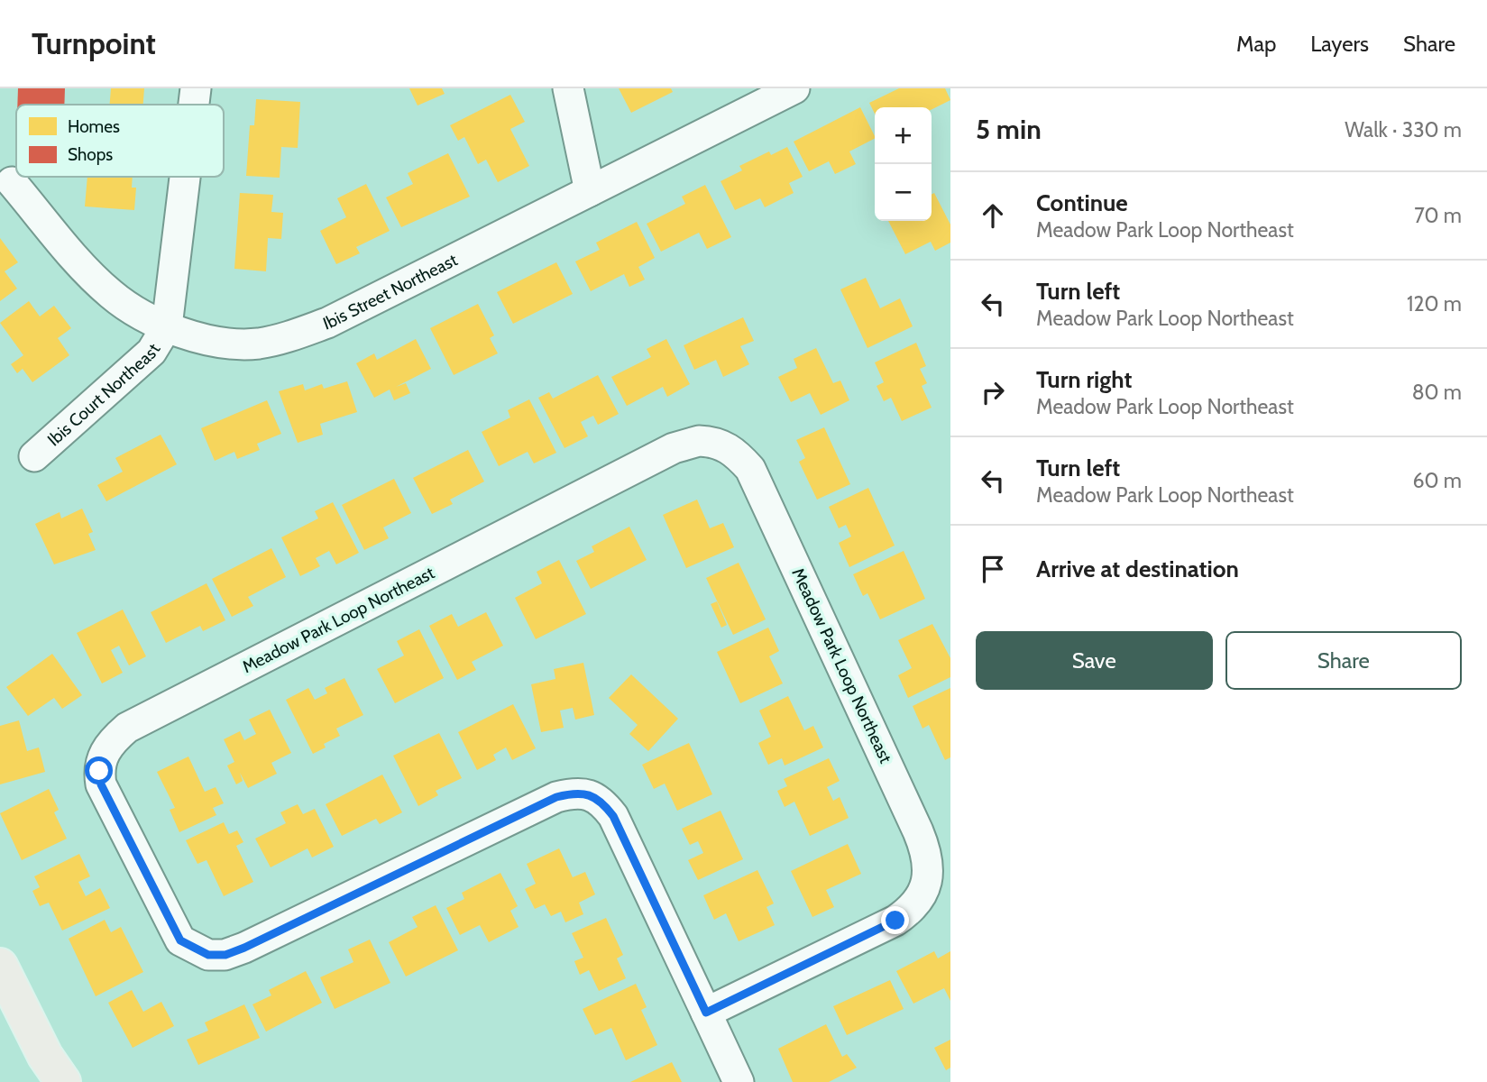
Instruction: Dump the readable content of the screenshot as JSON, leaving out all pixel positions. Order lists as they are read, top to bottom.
{
  "streets": {
    "street": ["Ibis Street Northeast", "Ibis Court Northeast", "Meadow Park Loop Northeast"]
  },
  "crossings": [
    ["Ibis Street Northeast", "Ibis Court Northeast"]
  ],
  "legend": ["Homes", "Shops"],
  "page": {
    "header": "Turnpoint",
    "nav": ["Map", "Layers", "Share"],
    "heading": ["5 min", "Walk · 330 m"],
    "map_buttons": ["+", "−"],
    "list": [
      ["Continue", "Meadow Park Loop Northeast", "70 m"],
      ["Turn left", "Meadow Park Loop Northeast", "120 m"],
      ["Turn right", "Meadow Park Loop Northeast", "80 m"],
      ["Turn left", "Meadow Park Loop Northeast", "60 m"],
      "Arrive at destination"
    ],
    "buttons": ["Save", "Share"]
  }
}
